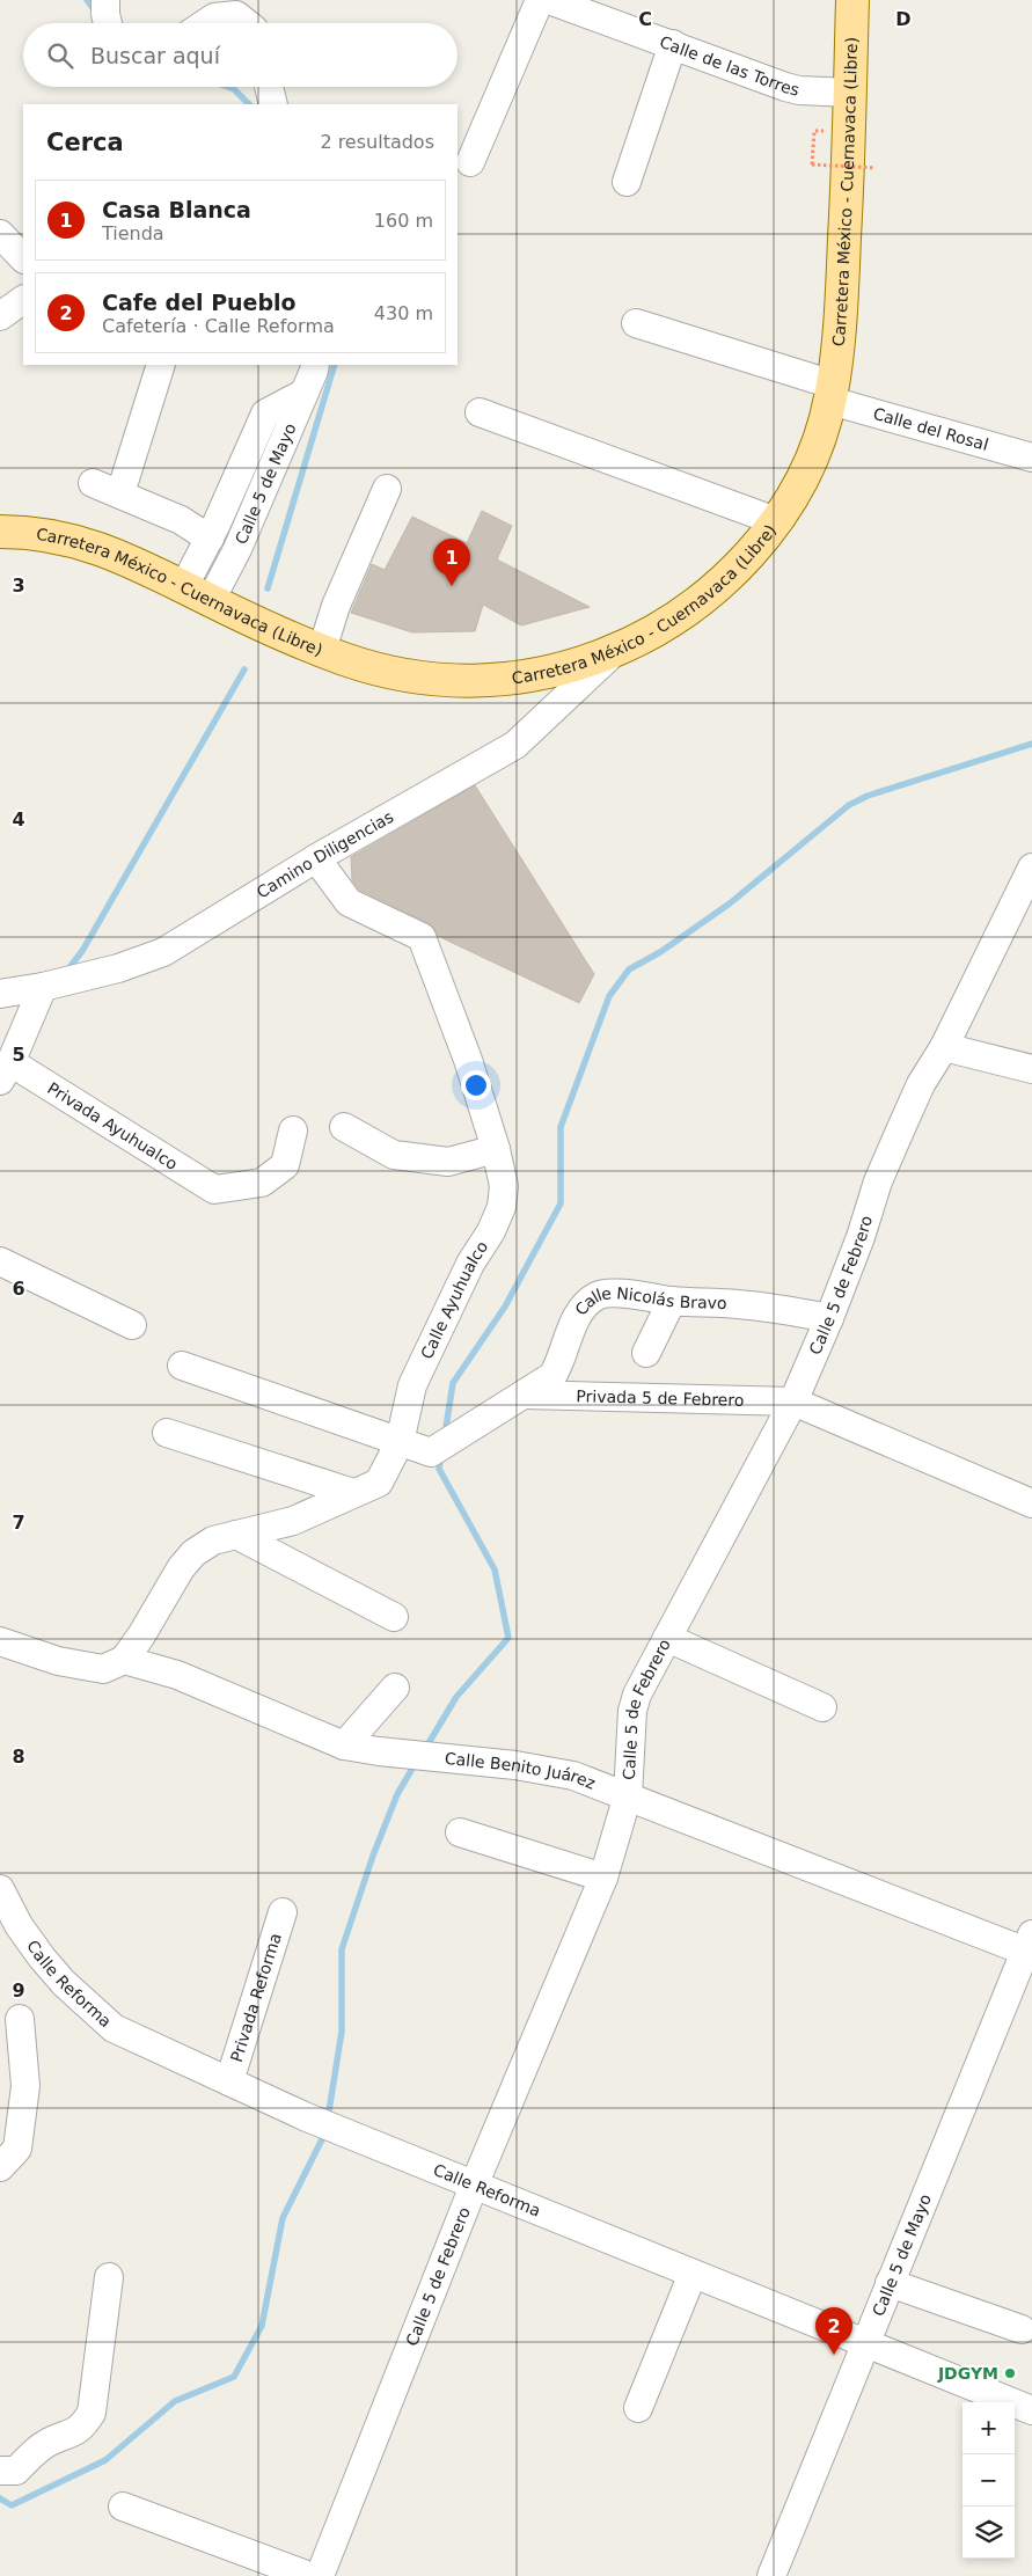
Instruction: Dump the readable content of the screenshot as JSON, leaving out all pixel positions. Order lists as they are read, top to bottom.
{
  "streets": {
    "main road": ["Carretera México - Cuernavaca (Libre)"],
    "street": [
      "Calle de las Torres",
      "Calle del Rosal",
      "Calle 5 de Mayo",
      "Camino Diligencias",
      "Privada Ayuhualco",
      "Calle 5 de Febrero",
      "Calle Ayuhualco",
      "Calle Nicolás Bravo",
      "Privada 5 de Febrero",
      "Calle Benito Juárez",
      "Calle Reforma",
      "Privada Reforma"
    ]
  },
  "crossings": [
    ["Calle de las Torres", "Carretera México - Cuernavaca (Libre)"],
    ["Carretera México - Cuernavaca (Libre)", "Calle del Rosal"],
    ["Carretera México - Cuernavaca (Libre)", "Calle 5 de Mayo"],
    ["Carretera México - Cuernavaca (Libre)", "Camino Diligencias"],
    ["Calle 5 de Mayo", "Calle Benito Juárez"],
    ["Calle 5 de Mayo", "Calle Reforma"],
    ["Camino Diligencias", "Calle Ayuhualco"],
    ["Calle 5 de Febrero", "Calle Nicolás Bravo"],
    ["Calle 5 de Febrero", "Privada 5 de Febrero"],
    ["Calle 5 de Febrero", "Calle Benito Juárez"],
    ["Calle 5 de Febrero", "Calle Reforma"],
    ["Calle Ayuhualco", "Calle Nicolás Bravo"],
    ["Calle Ayuhualco", "Calle Benito Juárez"],
    ["Calle Nicolás Bravo", "Privada 5 de Febrero"],
    ["Calle Reforma", "Privada Reforma"]
  ],
  "places": ["JDGYM"],
  "page": {
    "search": "Buscar aquí",
    "heading": ["Cerca", "2 resultados"],
    "list": [
      {
        "mark": "1",
        "name": "Casa Blanca",
        "note": "Tienda",
        "value": "160 m"
      },
      {
        "mark": "2",
        "name": "Cafe del Pueblo",
        "note": "Cafetería · Calle Reforma",
        "value": "430 m"
      }
    ],
    "pins": ["1", "2"],
    "map_buttons": ["+", "−"]
  },
  "grid": {
    "columns": ["C", "D"],
    "rows": [
      "3",
      "4",
      "5",
      "6",
      "7",
      "8",
      "9"
    ]
  }
}
